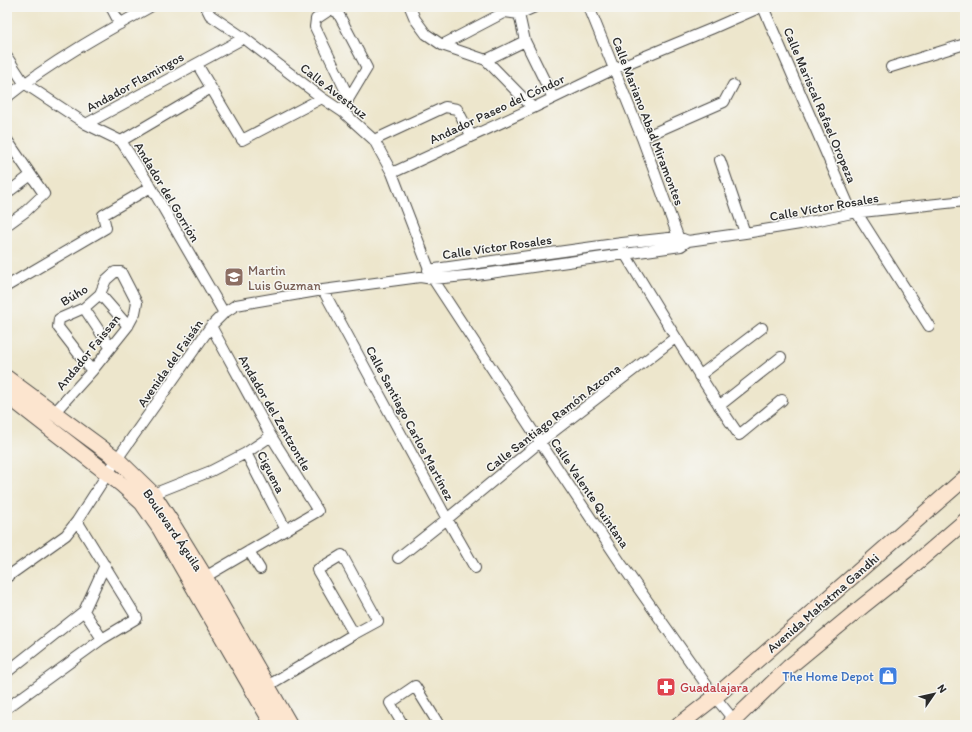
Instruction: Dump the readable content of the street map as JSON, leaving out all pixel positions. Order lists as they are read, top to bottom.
{
  "streets": {
    "street": [
      "Andador Flamingos",
      "Calle Avestruz",
      "Calle Mariscal Rafael Oropeza",
      "Andador Paseo del Cóndor",
      "Calle Mariano Abad Miramontes",
      "Andador del Gorrión",
      "Calle Víctor Rosales",
      "Búho",
      "Andador Faissan",
      "Avenida del Faisán",
      "Andador del Zentzontle",
      "Calle Santiago Ramón Azcona",
      "Calle Santiago Carlos Martínez",
      "Ciguena",
      "Calle Valente Quintana",
      "Boulevard Águila",
      "Avenida Mahatma Gandhi"
    ]
  },
  "crossings": [
    ["Andador Flamingos", "Calle Avestruz"],
    ["Andador Flamingos", "Andador del Gorrión"],
    ["Calle Avestruz", "Andador Paseo del Cóndor"],
    ["Calle Avestruz", "Calle Víctor Rosales"],
    ["Calle Avestruz", "Calle Valente Quintana"],
    ["Calle Mariscal Rafael Oropeza", "Andador Paseo del Cóndor"],
    ["Calle Mariscal Rafael Oropeza", "Calle Víctor Rosales"],
    ["Andador Paseo del Cóndor", "Calle Mariano Abad Miramontes"],
    ["Calle Mariano Abad Miramontes", "Calle Víctor Rosales"],
    ["Andador del Gorrión", "Avenida del Faisán"],
    ["Calle Víctor Rosales", "Avenida del Faisán"],
    ["Calle Víctor Rosales", "Calle Valente Quintana"],
    ["Búho", "Andador Faissan"],
    ["Andador Faissan", "Boulevard Águila"],
    ["Avenida del Faisán", "Andador del Zentzontle"],
    ["Avenida del Faisán", "Calle Santiago Carlos Martínez"],
    ["Avenida del Faisán", "Calle Valente Quintana"],
    ["Avenida del Faisán", "Boulevard Águila"],
    ["Andador del Zentzontle", "Ciguena"],
    ["Calle Santiago Ramón Azcona", "Calle Santiago Carlos Martínez"],
    ["Calle Santiago Ramón Azcona", "Calle Valente Quintana"],
    ["Calle Valente Quintana", "Avenida Mahatma Gandhi"]
  ],
  "places": {
    "school or university": ["Martin Luis Guzman"],
    "shop": ["The Home Depot"],
    "pharmacy": ["Guadalajara"]
  },
  "north": "top right"
}
